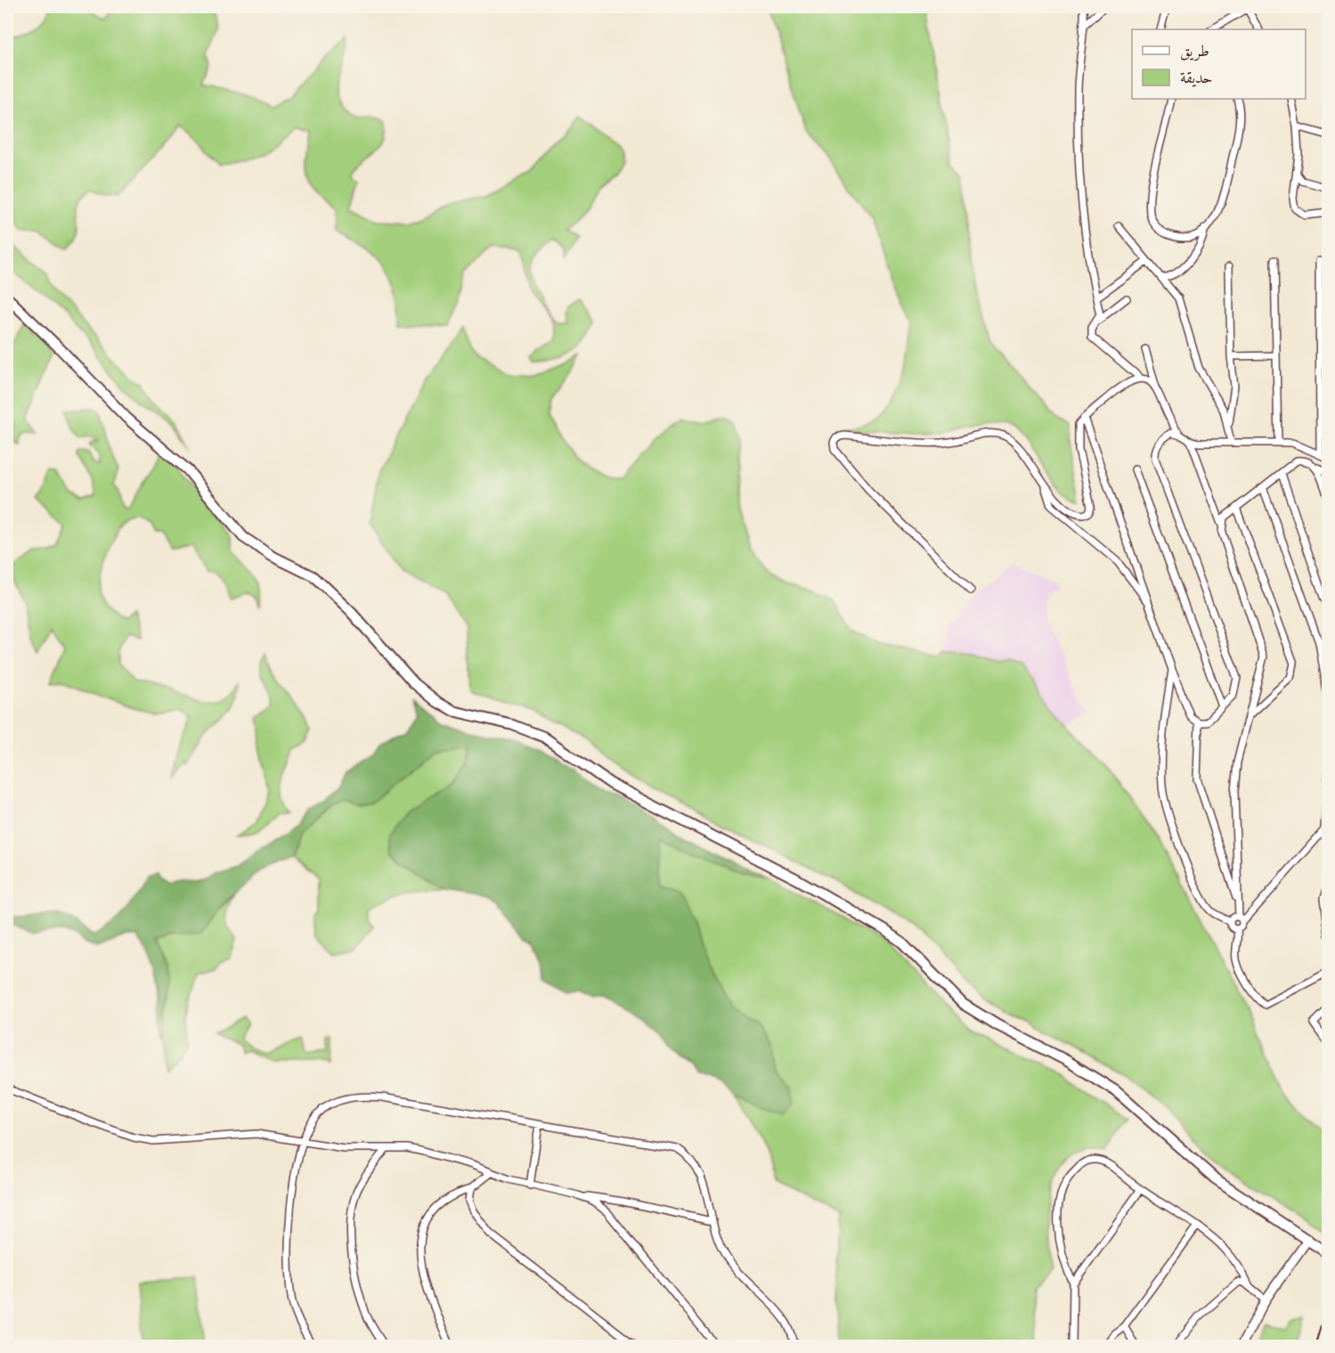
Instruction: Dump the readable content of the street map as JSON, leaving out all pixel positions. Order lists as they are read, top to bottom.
{
  "legend": ["طريق", "حديقة"]
}
